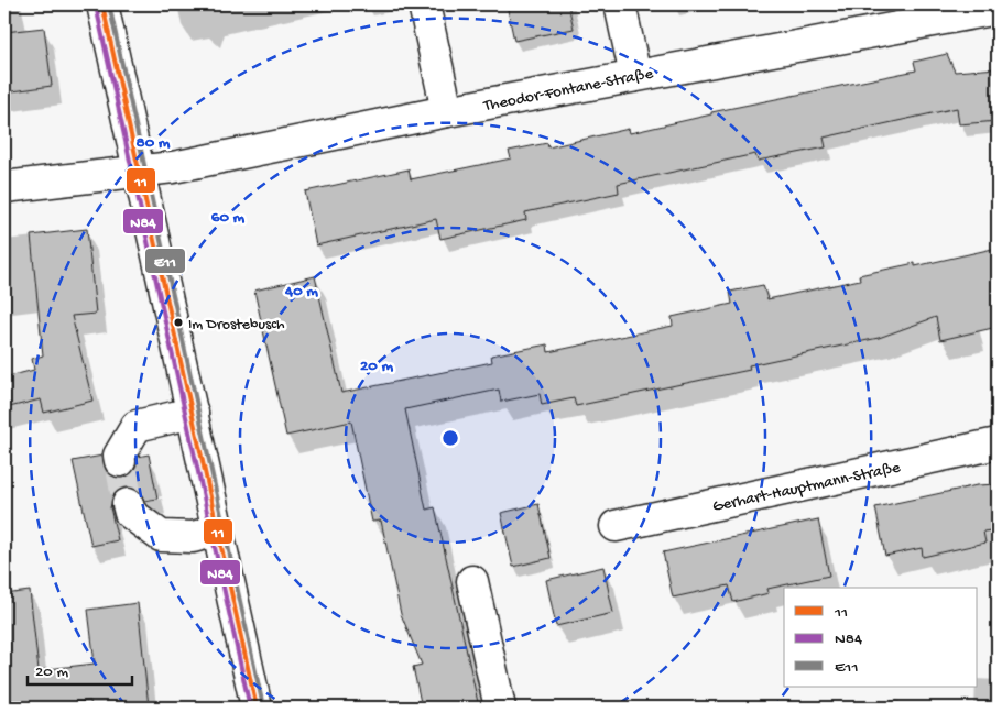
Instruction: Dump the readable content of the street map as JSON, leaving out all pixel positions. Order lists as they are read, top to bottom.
{
  "streets": {
    "street": ["Theodor-Fontane-Straße", "Gerhart-Hauptmann-Straße"]
  },
  "places": ["Im Drostebusch"],
  "lines": ["transit line 11", "transit line E11", "transit line N84"],
  "legend": ["11", "N84", "E11"],
  "scale_bar": "20 m",
  "rings": [
    "80 m",
    "60 m",
    "40 m",
    "20 m"
  ]
}
